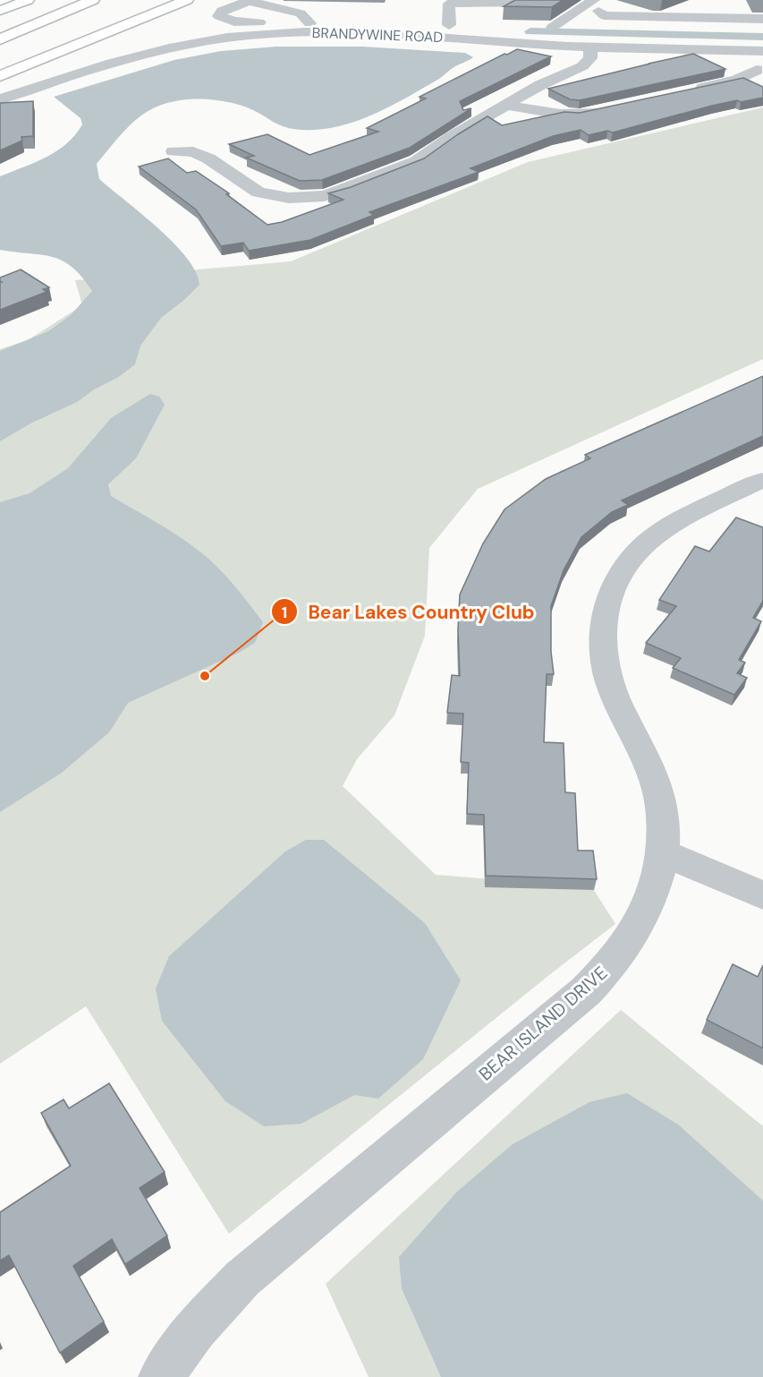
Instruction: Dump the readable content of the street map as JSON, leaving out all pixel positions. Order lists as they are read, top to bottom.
{
  "streets": {
    "street": ["BRANDYWINE ROAD", "BEAR ISLAND DRIVE"]
  },
  "places": ["Bear Lakes Country Club"]
}
